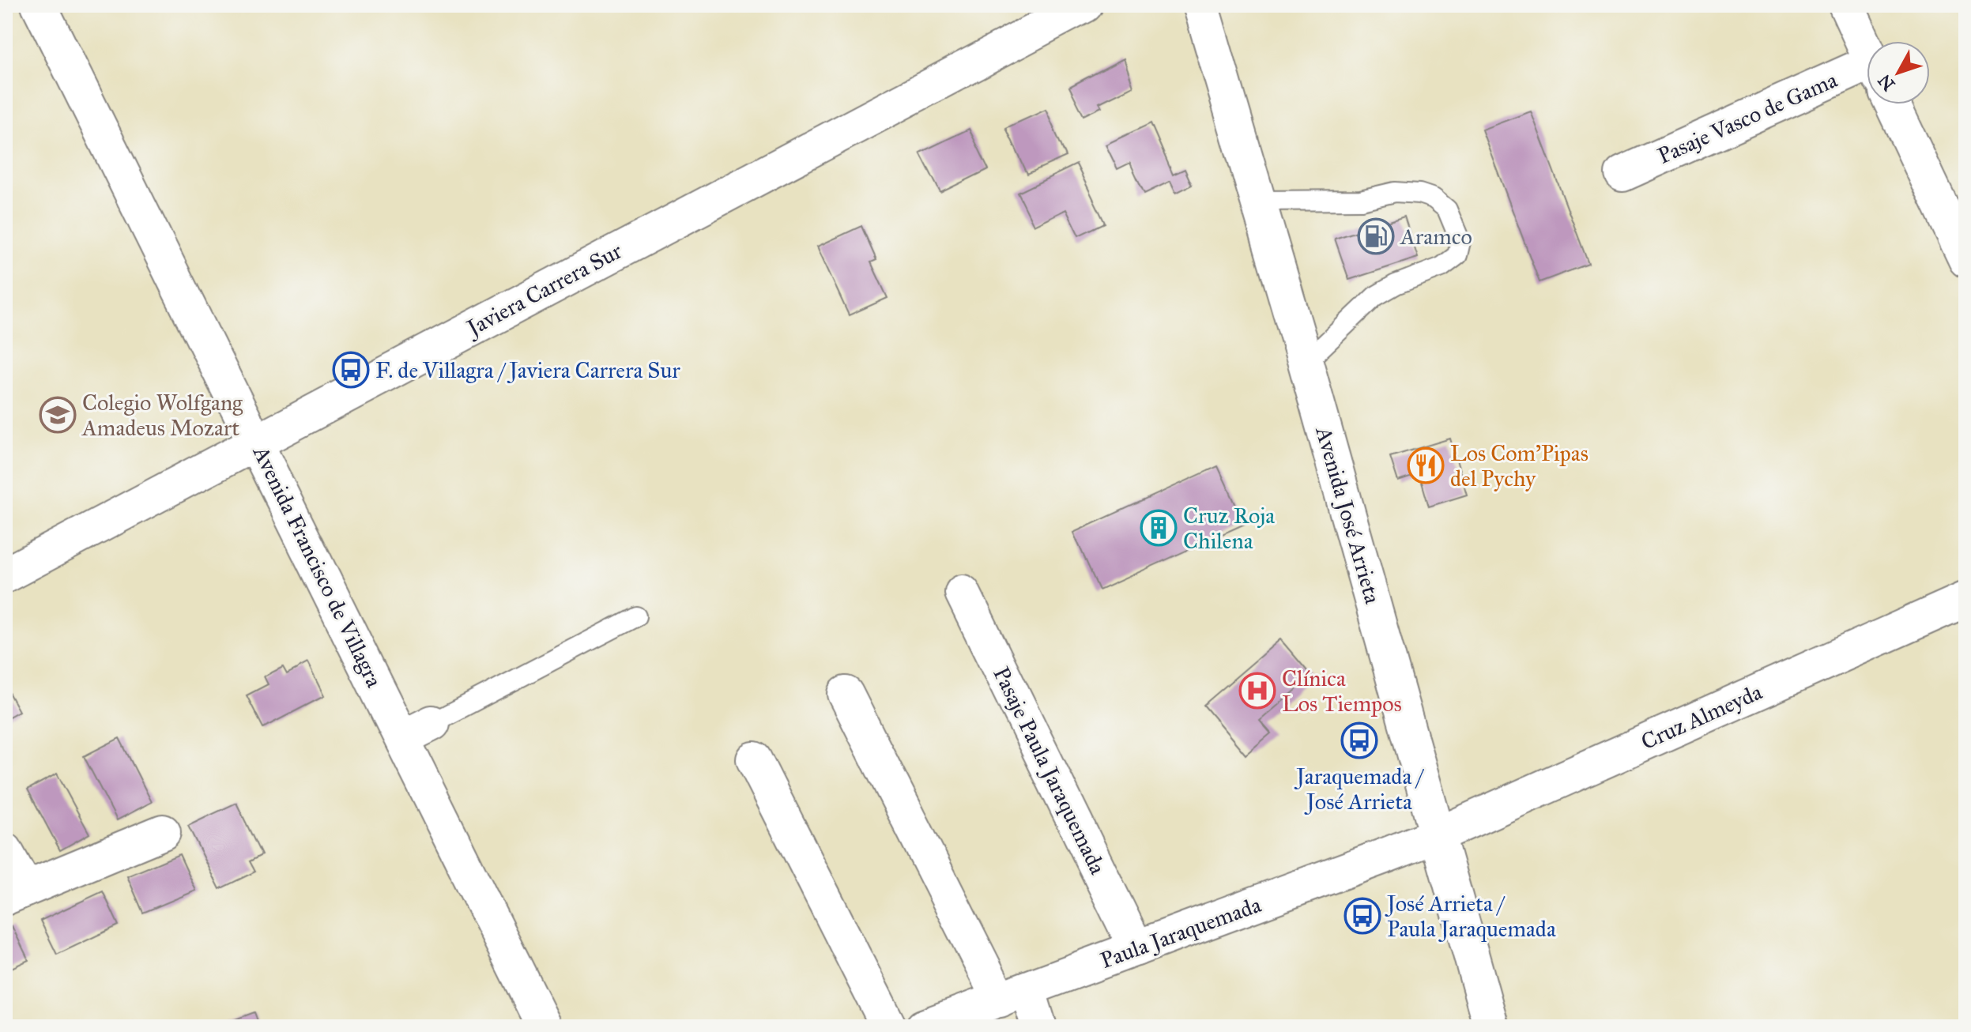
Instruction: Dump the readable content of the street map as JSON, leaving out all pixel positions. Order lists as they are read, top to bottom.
{
  "streets": {
    "street": [
      "Pasaje Vasco de Gama",
      "Javiera Carrera Sur",
      "Avenida José Arrieta",
      "Avenida Francisco de Villagra",
      "Cruz Almeyda",
      "Pasaje Paula Jaraquemada",
      "Paula Jaraquemada"
    ]
  },
  "crossings": [
    ["Javiera Carrera Sur", "Avenida Francisco de Villagra"],
    ["Avenida José Arrieta", "Cruz Almeyda"],
    ["Avenida José Arrieta", "Paula Jaraquemada"],
    ["Cruz Almeyda", "Paula Jaraquemada"],
    ["Pasaje Paula Jaraquemada", "Paula Jaraquemada"]
  ],
  "places": {
    "fuel station": ["Aramco"],
    "bus stop": ["F. de Villagra / Javiera Carrera Sur", "Jaraquemada / José Arrieta", "José Arrieta / Paula Jaraquemada"],
    "school or university": ["Colegio Wolfgang Amadeus Mozart"],
    "restaurant": ["Los Com'Pipas del Pychy"],
    "building": ["Cruz Roja Chilena"],
    "hospital": ["Clínica Los Tiempos"]
  },
  "north": "bottom left"
}
